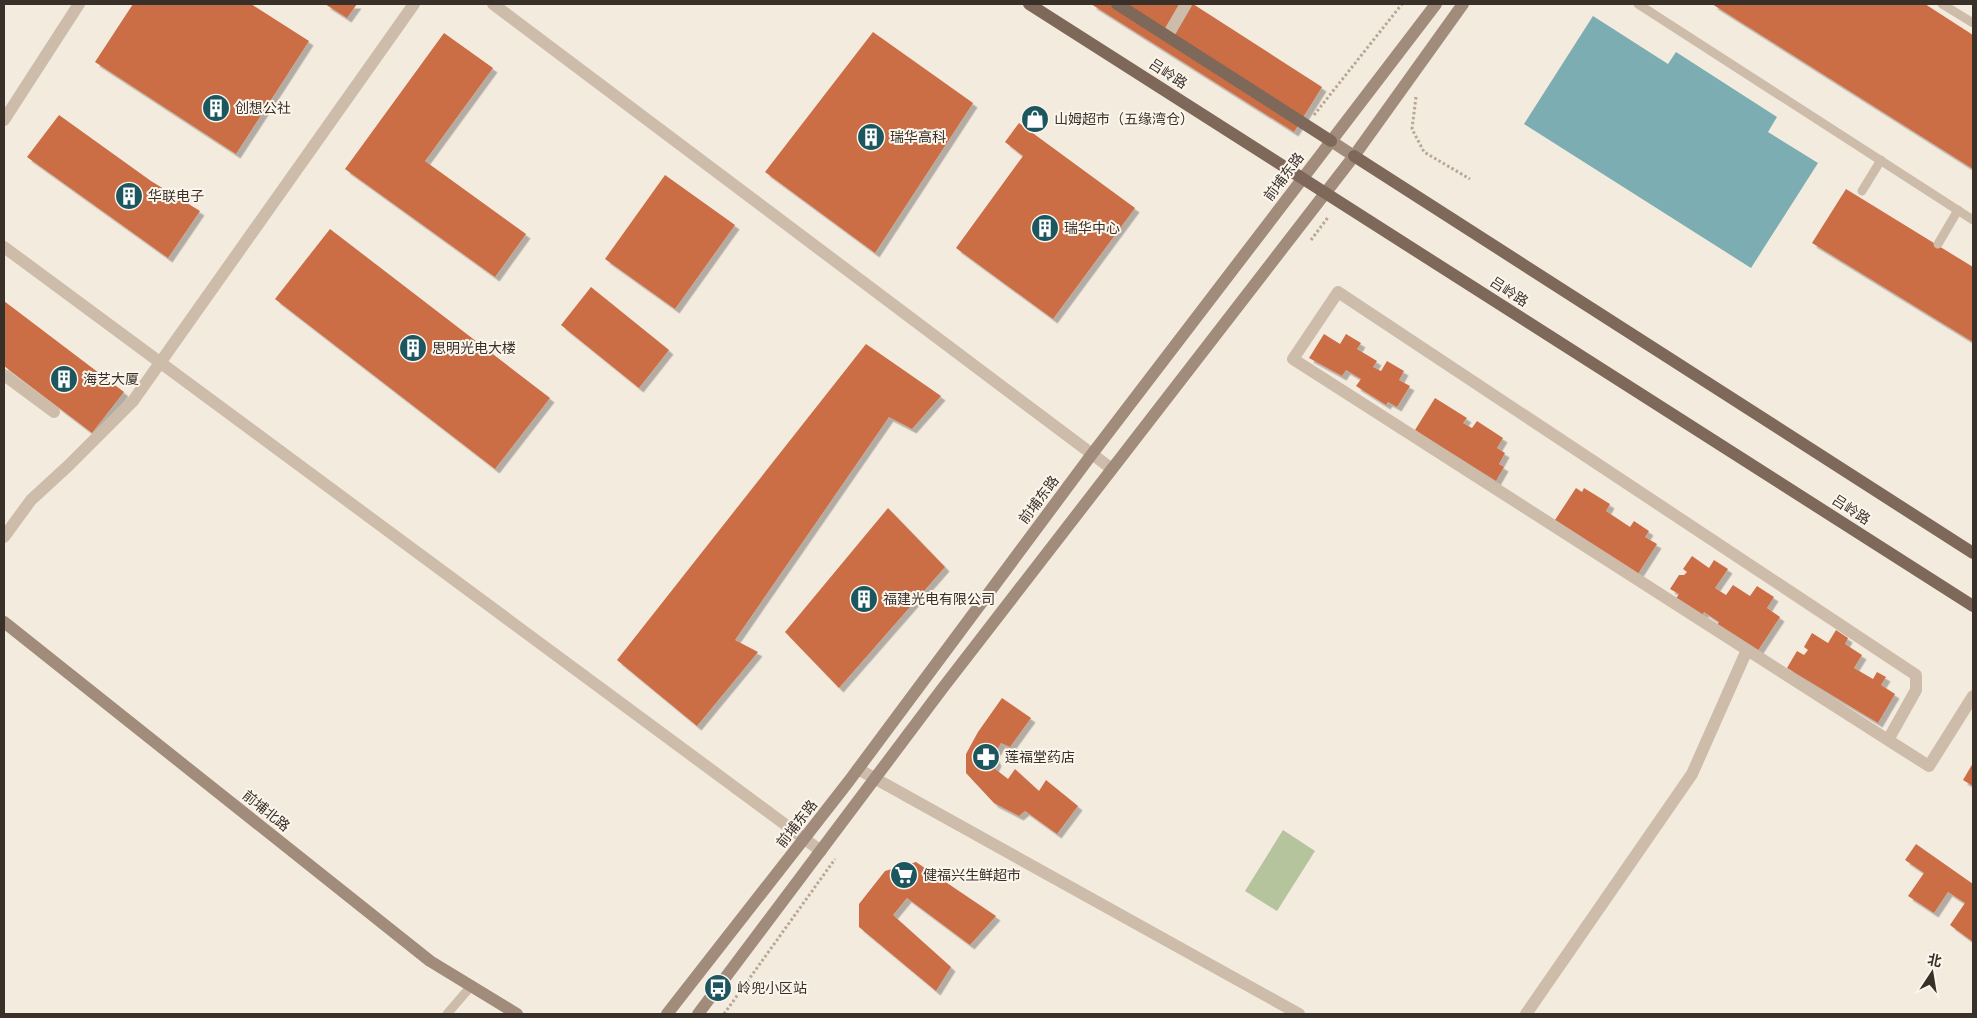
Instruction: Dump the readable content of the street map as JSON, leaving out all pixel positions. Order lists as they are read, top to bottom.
{
  "streets": {
    "main road": ["吕岭路", "前埔东路", "前埔北路"]
  },
  "crossings": [
    ["吕岭路", "前埔东路"]
  ],
  "places": {
    "building": [
      "创想公社",
      "瑞华高科",
      "华联电子",
      "瑞华中心",
      "思明光电大楼",
      "海艺大厦",
      "福建光电有限公司"
    ],
    "shop": ["山姆超市（五缘湾仓）"],
    "pharmacy": ["莲福堂药店"],
    "supermarket": ["健福兴生鲜超市"],
    "bus stop": ["岭兜小区站"]
  },
  "north": "top"
}
